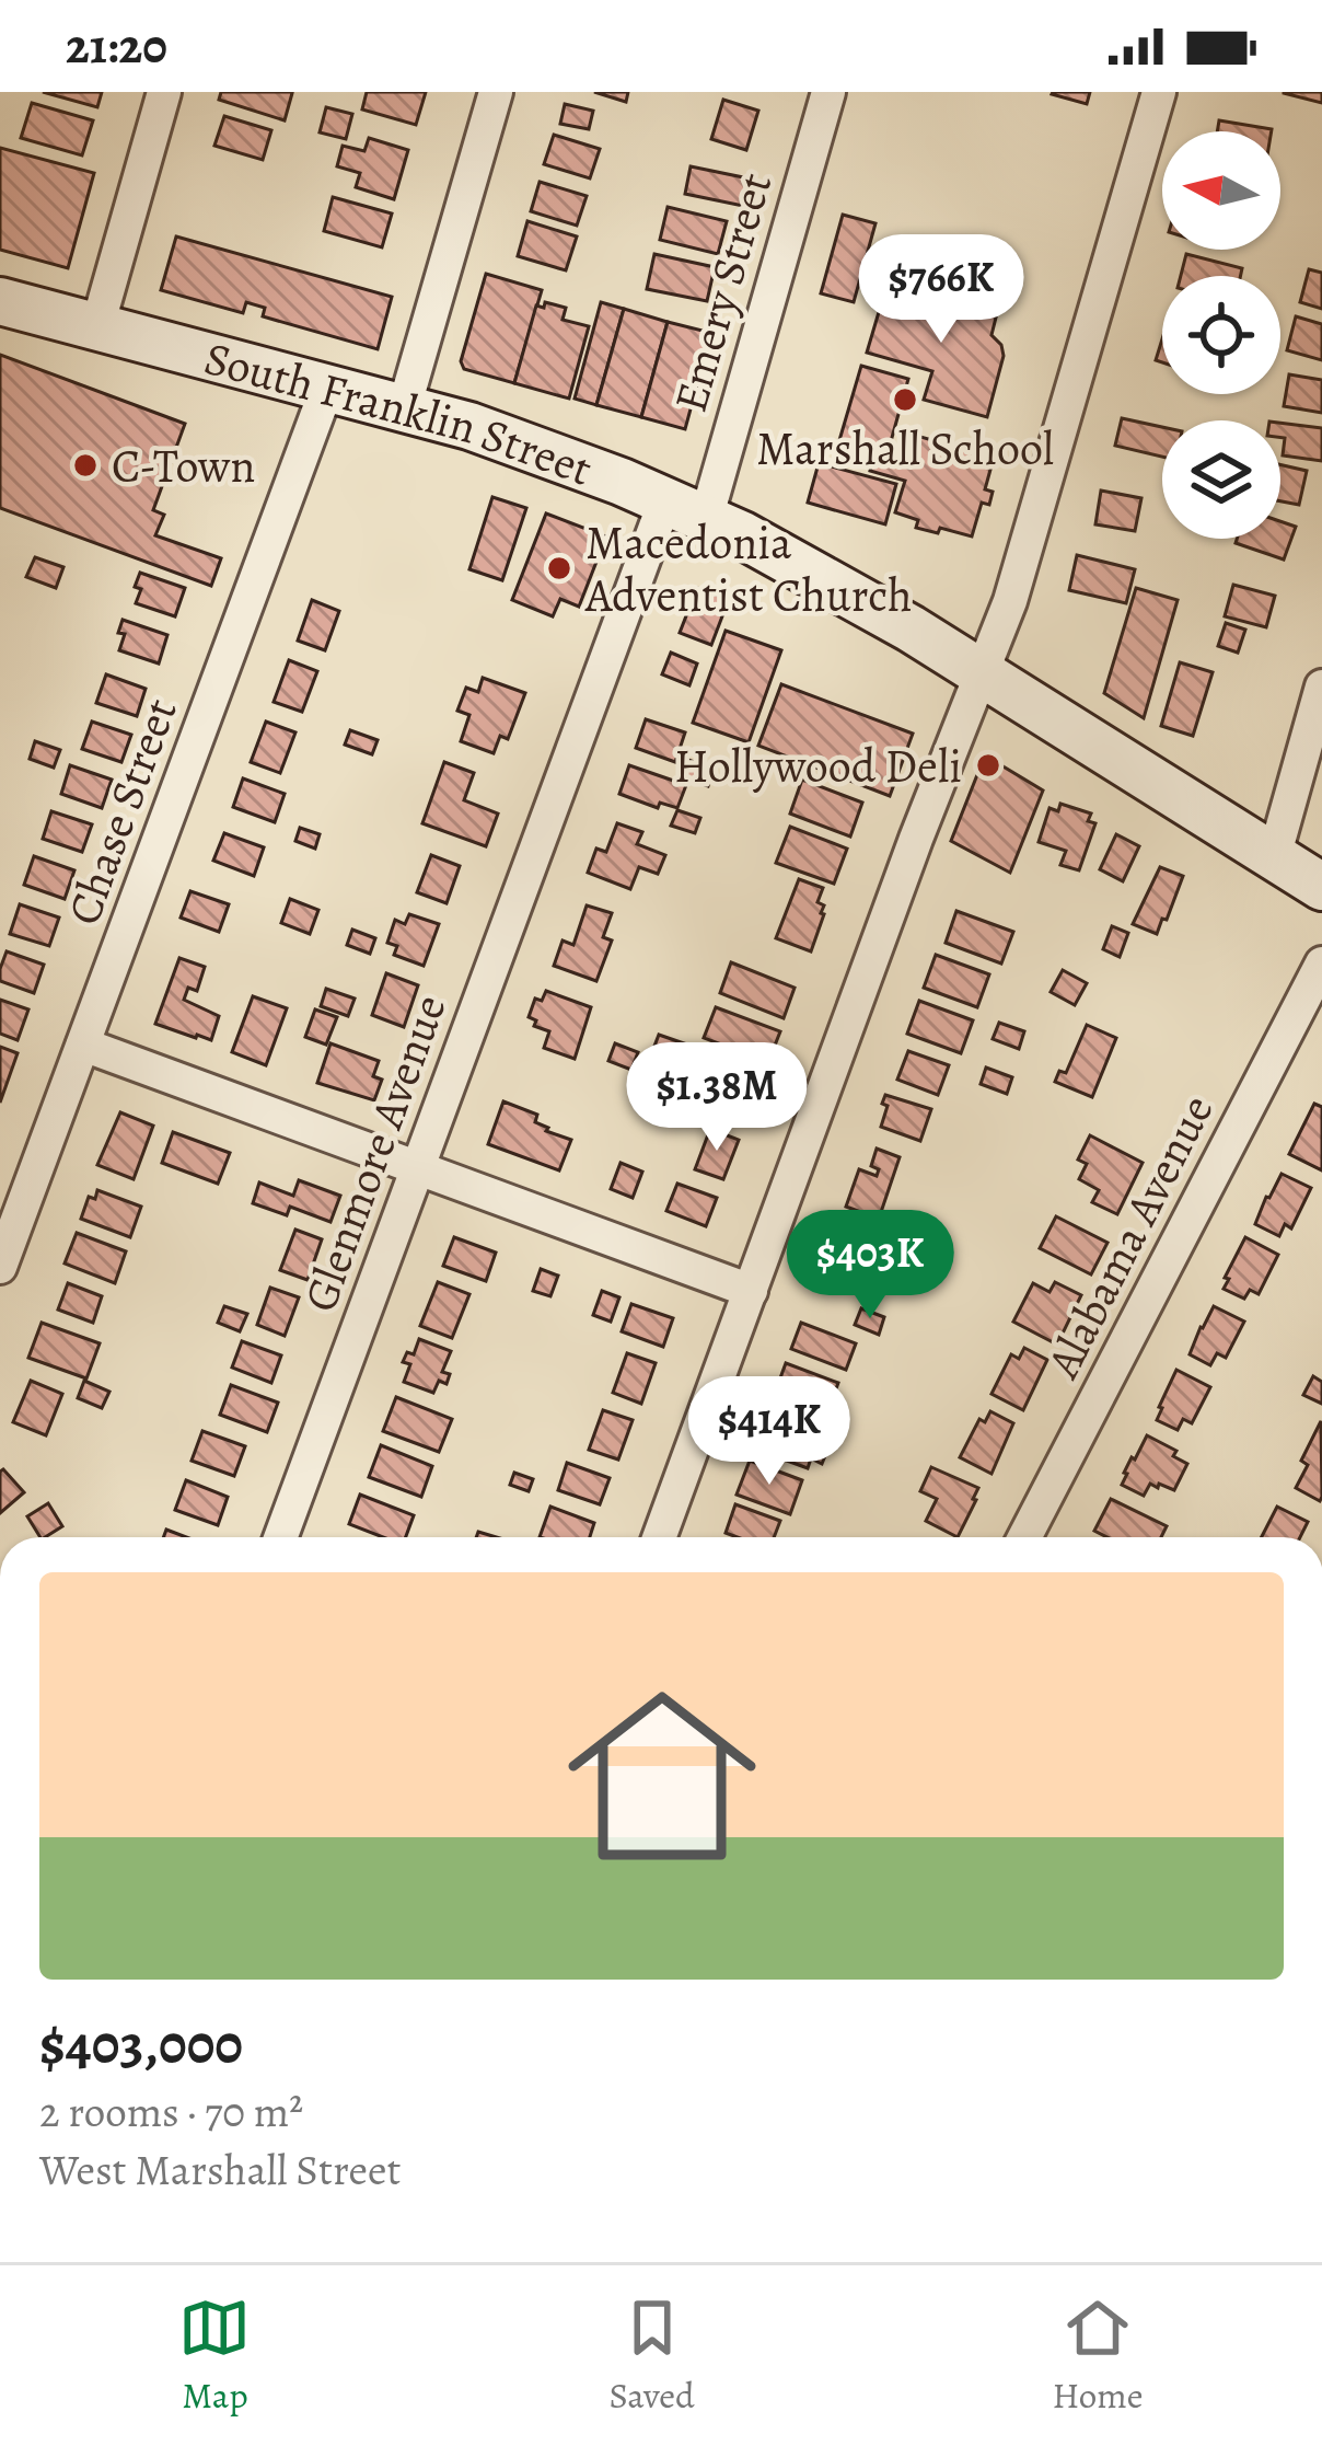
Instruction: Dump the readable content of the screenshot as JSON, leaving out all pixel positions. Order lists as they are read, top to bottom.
{
  "streets": {
    "main road": ["South Franklin Street"],
    "street": [
      "Emery Street",
      "Chase Street",
      "Glenmore Avenue",
      "Alabama Avenue"
    ]
  },
  "crossings": [
    ["Emery Street", "South Franklin Street"],
    ["Emery Street", "Glenmore Avenue"],
    ["South Franklin Street", "Chase Street"]
  ],
  "places": [
    "Marshall School",
    "C-Town",
    "Macedonia Adventist Church",
    "Hollywood Deli"
  ],
  "north": "left",
  "page": {
    "status": "21:20",
    "price": [
      "$766K",
      "$1.38M",
      "$403K",
      "$414K"
    ],
    "list": [
      {
        "name": "$403,000",
        "note": "2 rooms · 70 m² · West Marshall Street"
      }
    ],
    "tabs": ["Map", "Saved", "Home"]
  }
}
